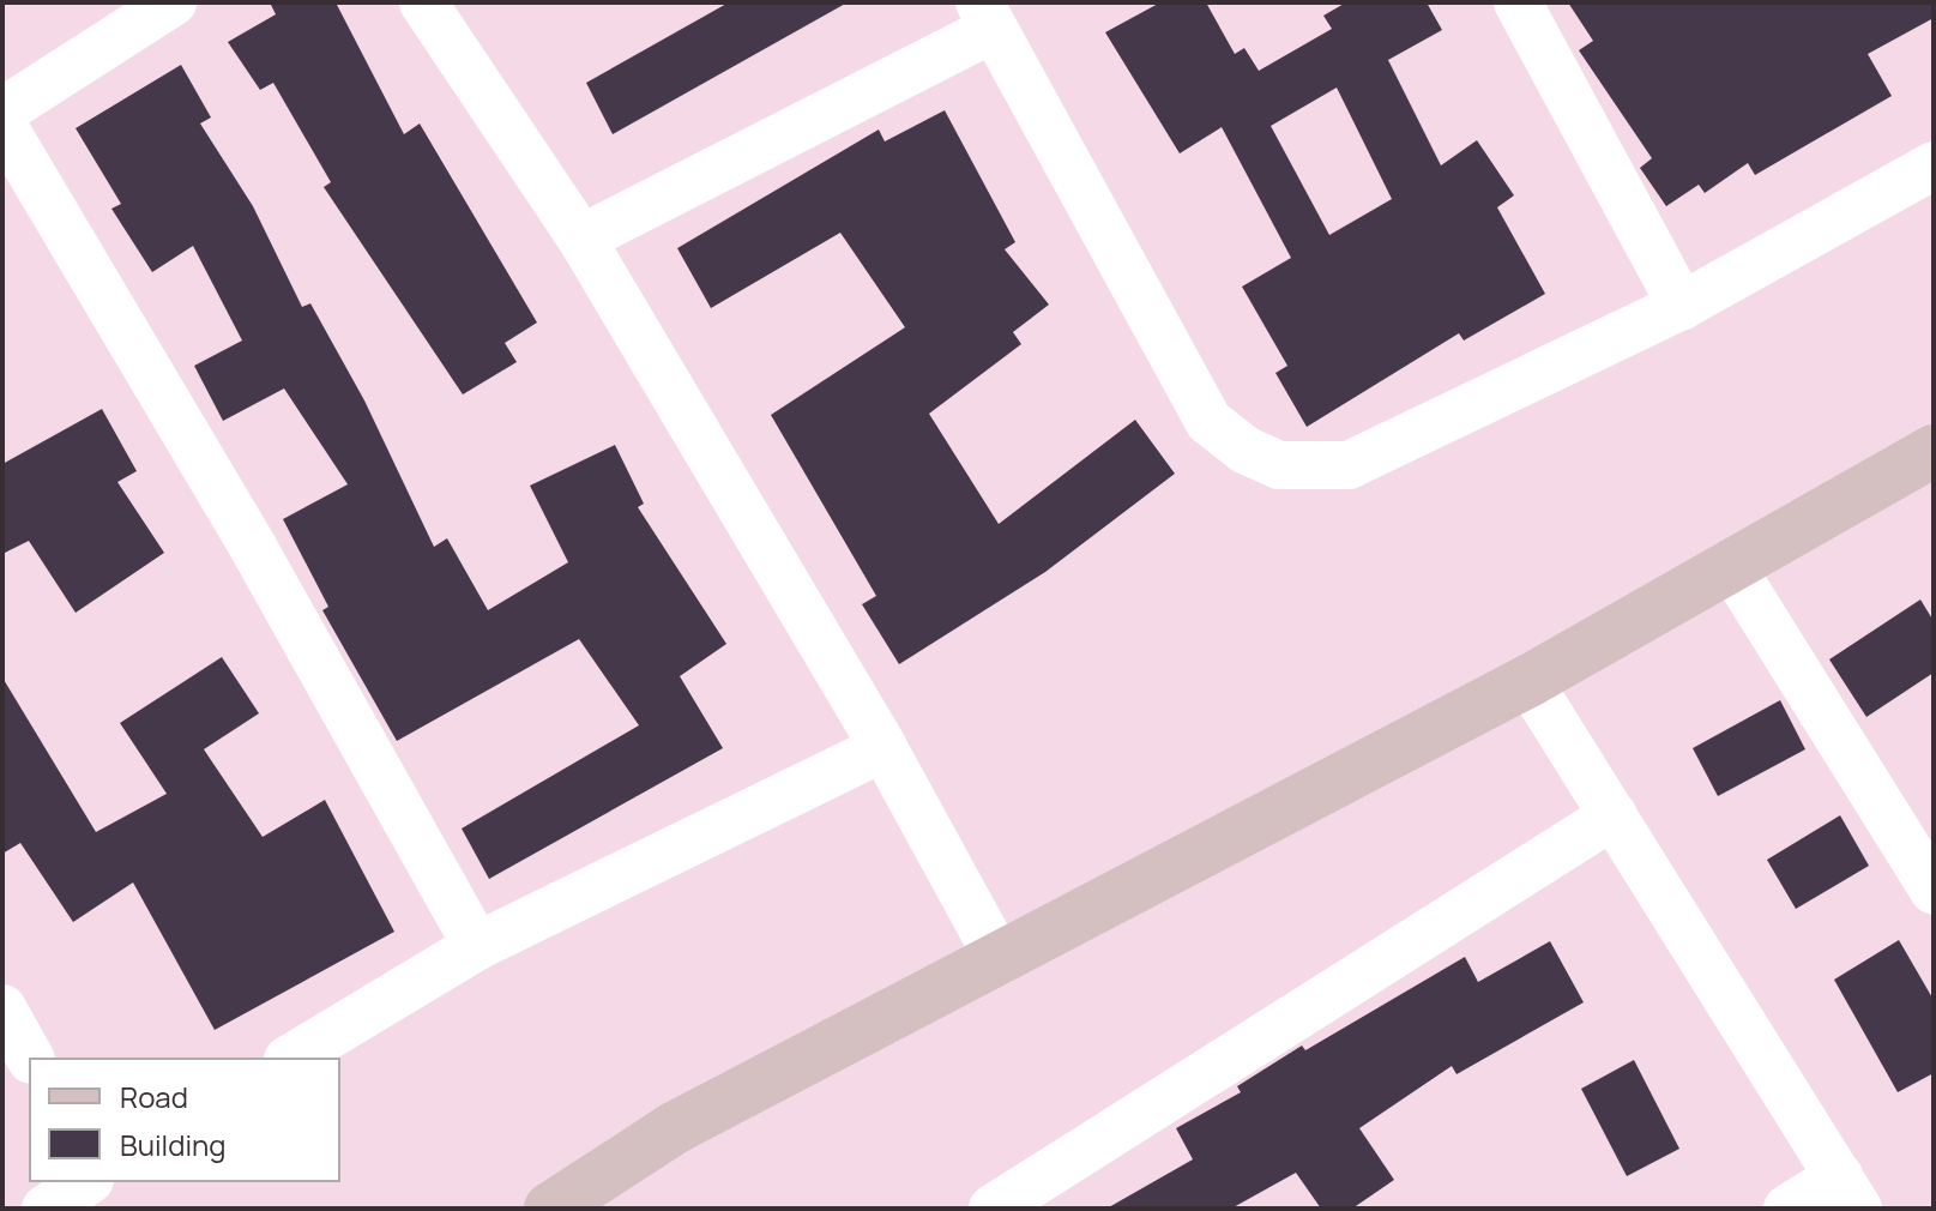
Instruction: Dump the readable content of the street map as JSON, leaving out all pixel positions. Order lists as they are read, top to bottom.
{
  "legend": ["Road", "Building"]
}
